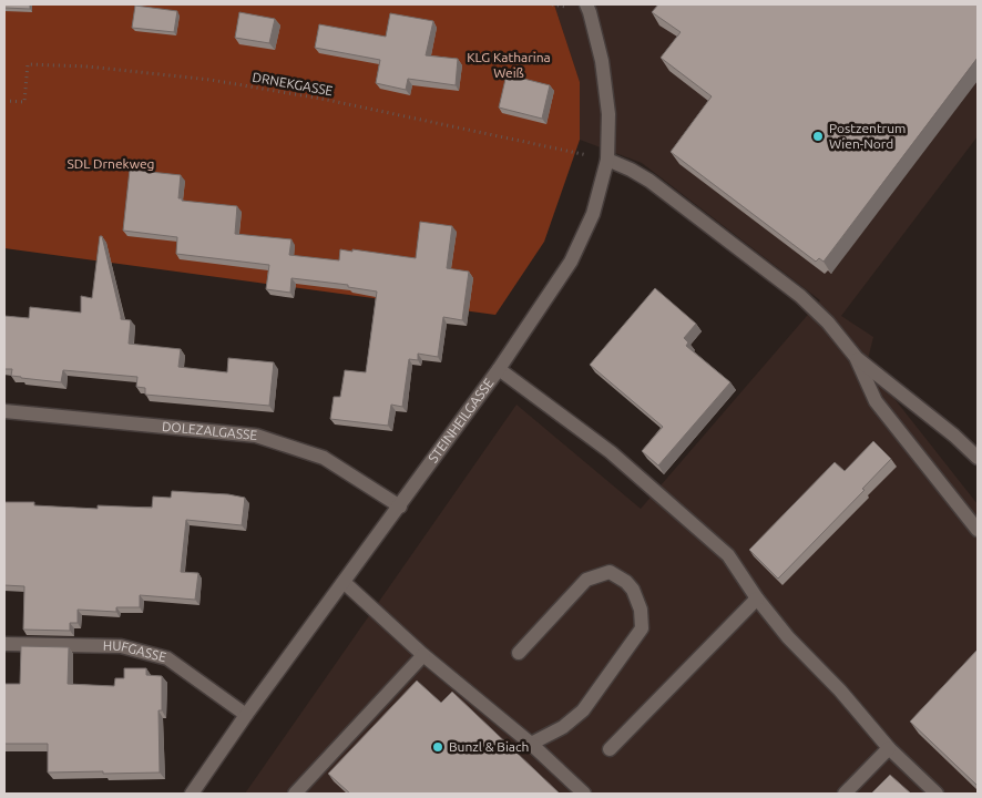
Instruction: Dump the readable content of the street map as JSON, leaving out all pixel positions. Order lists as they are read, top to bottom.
{
  "streets": {
    "street": ["STEINHEILGASSE", "DOLEZALGASSE", "HUFGASSE"],
    "path": ["DRNEKGASSE"]
  },
  "crossings": [
    ["DRNEKGASSE", "STEINHEILGASSE"],
    ["STEINHEILGASSE", "DOLEZALGASSE"],
    ["STEINHEILGASSE", "HUFGASSE"]
  ],
  "parks": ["KLG Katharina Weiß", "SDL Drnekweg"],
  "places": ["Postzentrum Wien-Nord", "Bunzl & Biach"]
}
